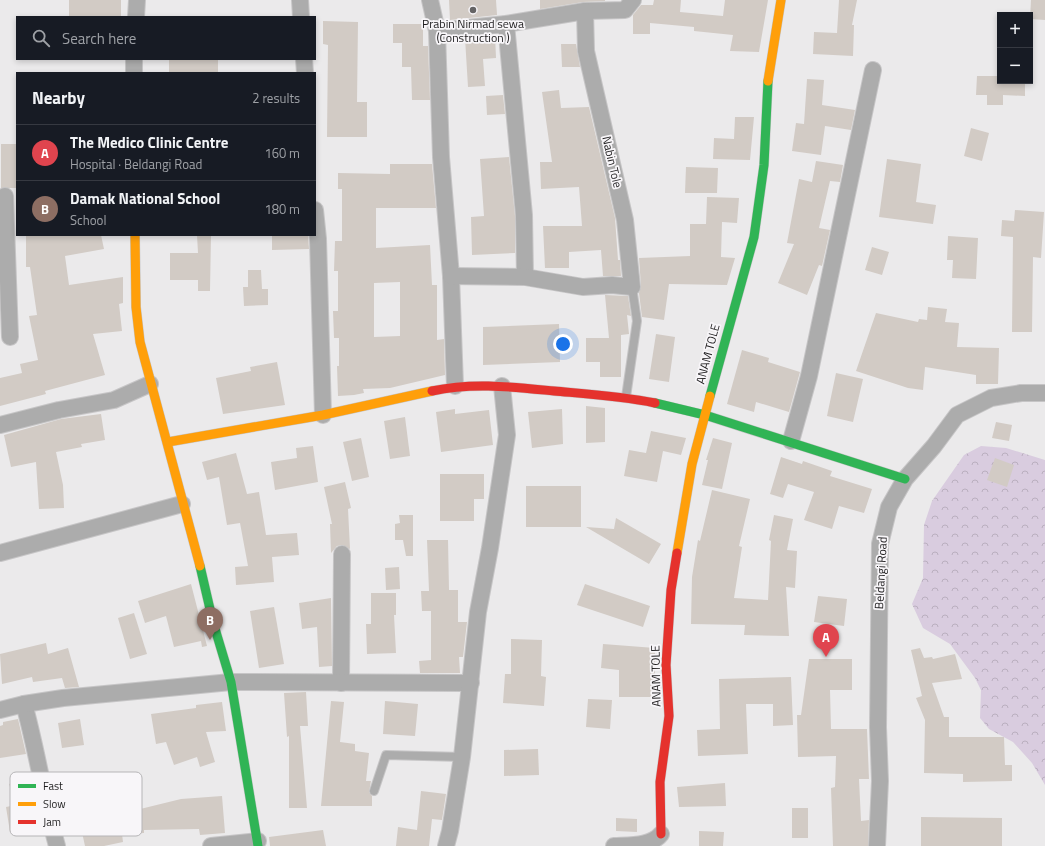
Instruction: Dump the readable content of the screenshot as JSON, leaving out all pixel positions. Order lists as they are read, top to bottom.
{
  "streets": {
    "street": ["Nabin Tole", "ANAM TOLE", "Beldangi Road"]
  },
  "places": ["Prabin Nirmad sewa (Construction )"],
  "legend": ["Fast", "Slow", "Jam"],
  "page": {
    "map_buttons": ["+", "−"],
    "search": "Search here",
    "heading": ["Nearby", "2 results"],
    "list": [
      {
        "mark": "A",
        "name": "The Medico Clinic Centre",
        "note": "Hospital · Beldangi Road",
        "value": "160 m"
      },
      {
        "mark": "B",
        "name": "Damak National School",
        "note": "School",
        "value": "180 m"
      }
    ],
    "pins": ["B", "A"]
  }
}
